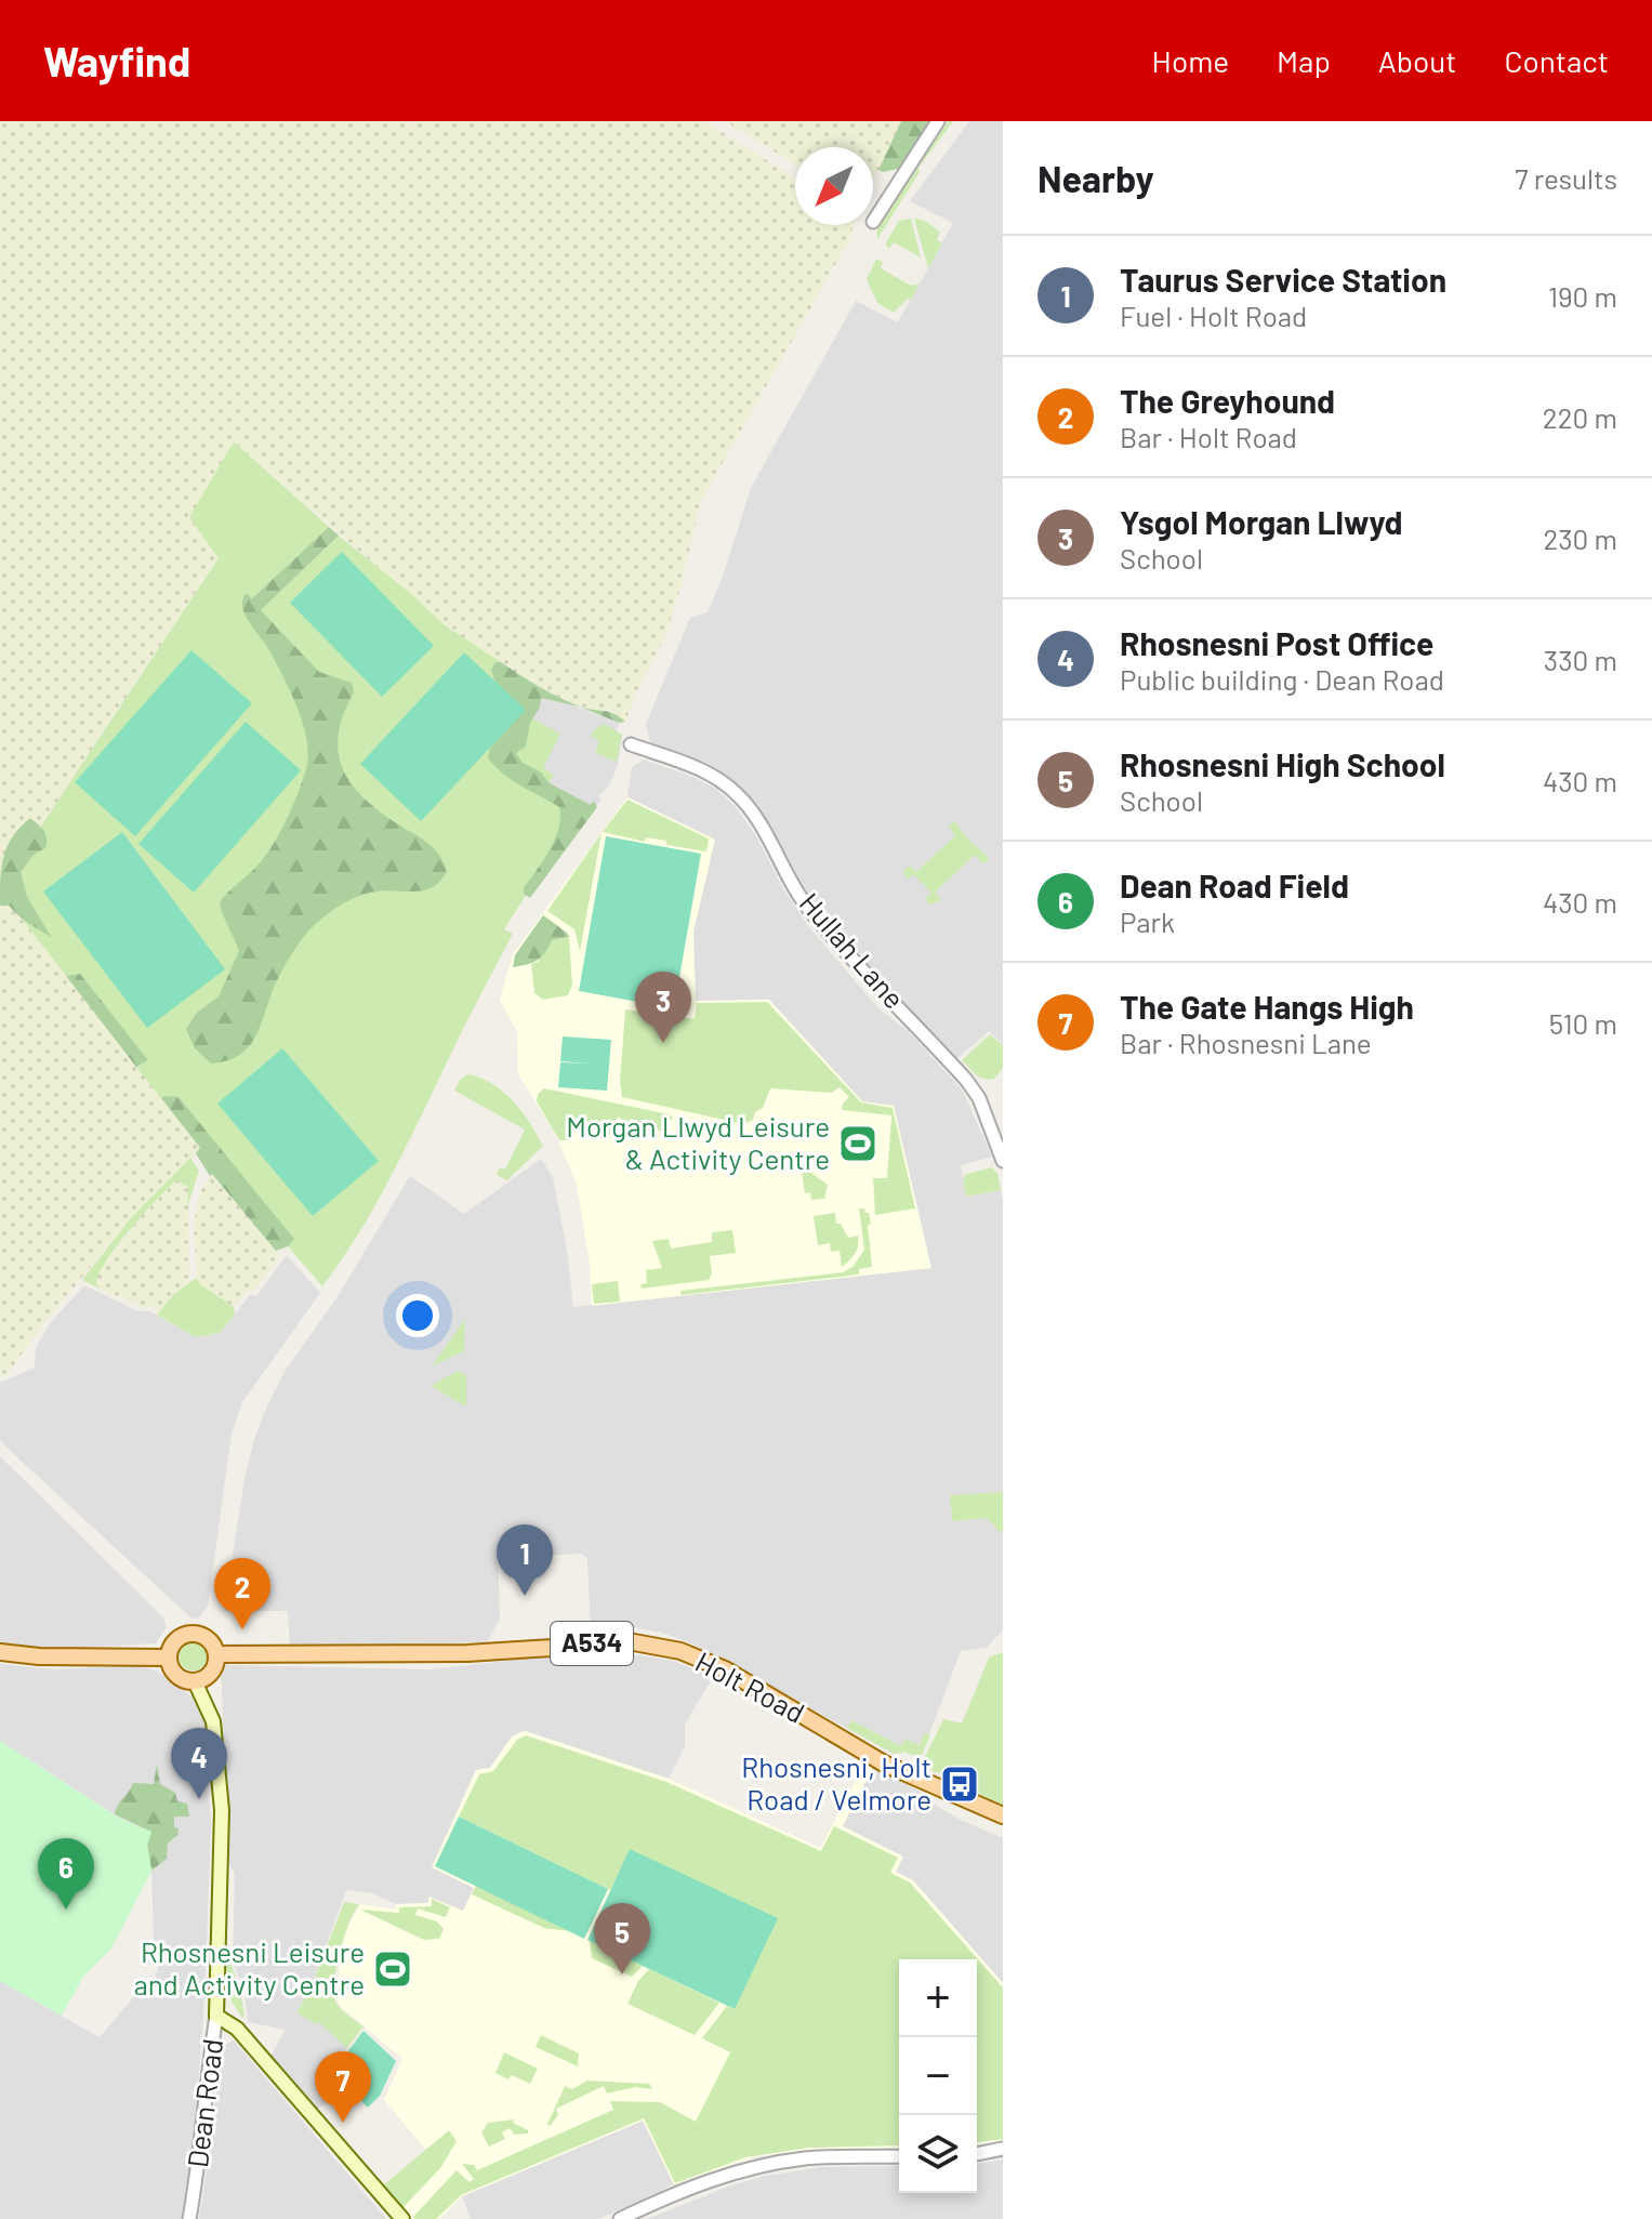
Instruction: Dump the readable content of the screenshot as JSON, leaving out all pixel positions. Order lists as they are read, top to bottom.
{
  "streets": {
    "main road": ["A534", "Holt Road", "Dean Road"],
    "street": ["Hullah Lane"]
  },
  "crossings": [
    ["Holt Road", "Dean Road"]
  ],
  "places": {
    "sports": ["Morgan Llwyd Leisure & Activity Centre", "Rhosnesni Leisure and Activity Centre"],
    "bus stop": ["Rhosnesni, Holt Road / Velmore"]
  },
  "north": "bottom left",
  "page": {
    "header": "Wayfind",
    "nav": [
      "Home",
      "Map",
      "About",
      "Contact"
    ],
    "heading": ["Nearby", "7 results"],
    "list": [
      {
        "mark": "1",
        "name": "Taurus Service Station",
        "note": "Fuel · Holt Road",
        "value": "190 m"
      },
      {
        "mark": "2",
        "name": "The Greyhound",
        "note": "Bar · Holt Road",
        "value": "220 m"
      },
      {
        "mark": "3",
        "name": "Ysgol Morgan Llwyd",
        "note": "School",
        "value": "230 m"
      },
      {
        "mark": "4",
        "name": "Rhosnesni Post Office",
        "note": "Public building · Dean Road",
        "value": "330 m"
      },
      {
        "mark": "5",
        "name": "Rhosnesni High School",
        "note": "School",
        "value": "430 m"
      },
      {
        "mark": "6",
        "name": "Dean Road Field",
        "note": "Park",
        "value": "430 m"
      },
      {
        "mark": "7",
        "name": "The Gate Hangs High",
        "note": "Bar · Rhosnesni Lane",
        "value": "510 m"
      }
    ],
    "pins": [
      "3",
      "1",
      "2",
      "4",
      "6",
      "5",
      "7"
    ],
    "map_buttons": ["+", "−"]
  }
}
